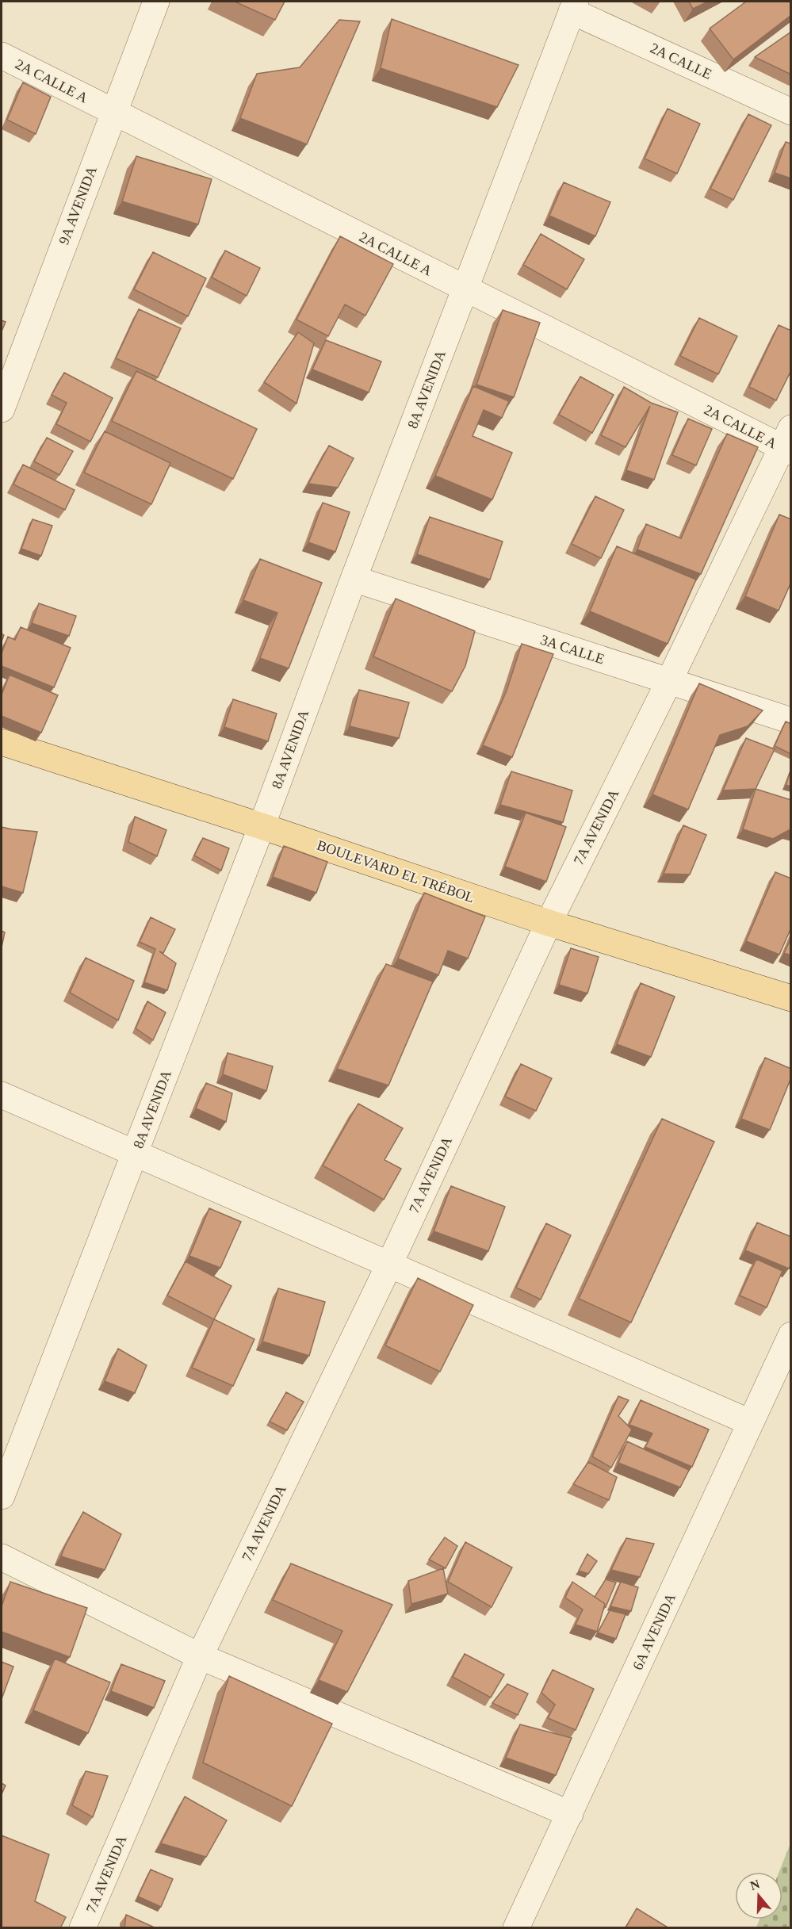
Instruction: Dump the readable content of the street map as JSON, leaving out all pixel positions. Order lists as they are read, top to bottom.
{
  "streets": {
    "main road": ["BOULEVARD EL TRÉBOL"],
    "street": [
      "2A CALLE",
      "2A CALLE A",
      "9A AVENIDA",
      "8A AVENIDA",
      "3A CALLE",
      "7A AVENIDA",
      "6A AVENIDA"
    ]
  },
  "crossings": [
    ["2A CALLE", "8A AVENIDA"],
    ["2A CALLE A", "9A AVENIDA"],
    ["2A CALLE A", "8A AVENIDA"],
    ["2A CALLE A", "7A AVENIDA"],
    ["8A AVENIDA", "3A CALLE"],
    ["8A AVENIDA", "BOULEVARD EL TRÉBOL"],
    ["3A CALLE", "7A AVENIDA"],
    ["7A AVENIDA", "BOULEVARD EL TRÉBOL"]
  ],
  "north": "top"
}
